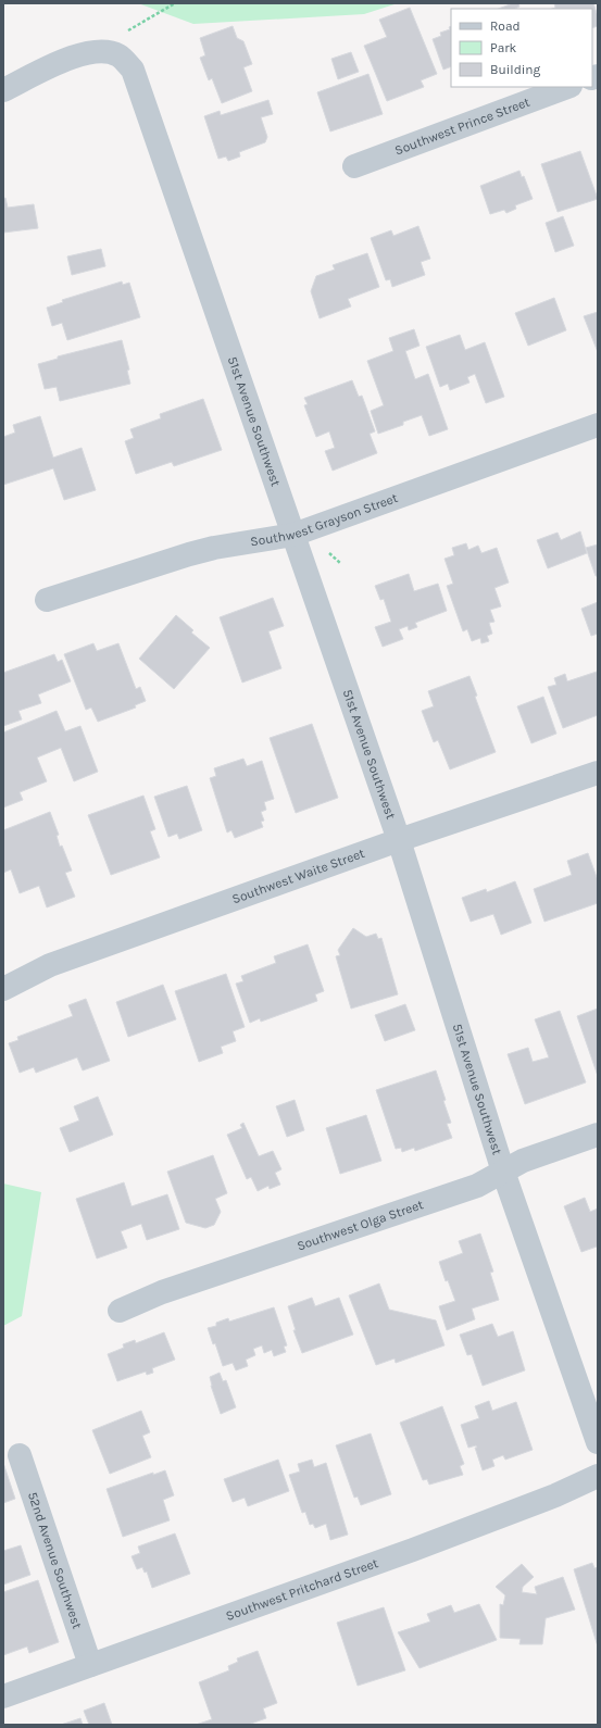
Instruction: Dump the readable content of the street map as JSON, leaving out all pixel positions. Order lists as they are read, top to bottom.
{
  "streets": {
    "street": [
      "Southwest Prince Street",
      "51st Avenue Southwest",
      "Southwest Grayson Street",
      "Southwest Waite Street",
      "Southwest Olga Street",
      "52nd Avenue Southwest",
      "Southwest Pritchard Street"
    ]
  },
  "crossings": [
    ["51st Avenue Southwest", "Southwest Grayson Street"],
    ["51st Avenue Southwest", "Southwest Waite Street"],
    ["51st Avenue Southwest", "Southwest Olga Street"],
    ["52nd Avenue Southwest", "Southwest Pritchard Street"]
  ],
  "legend": ["Road", "Park", "Building"]
}
